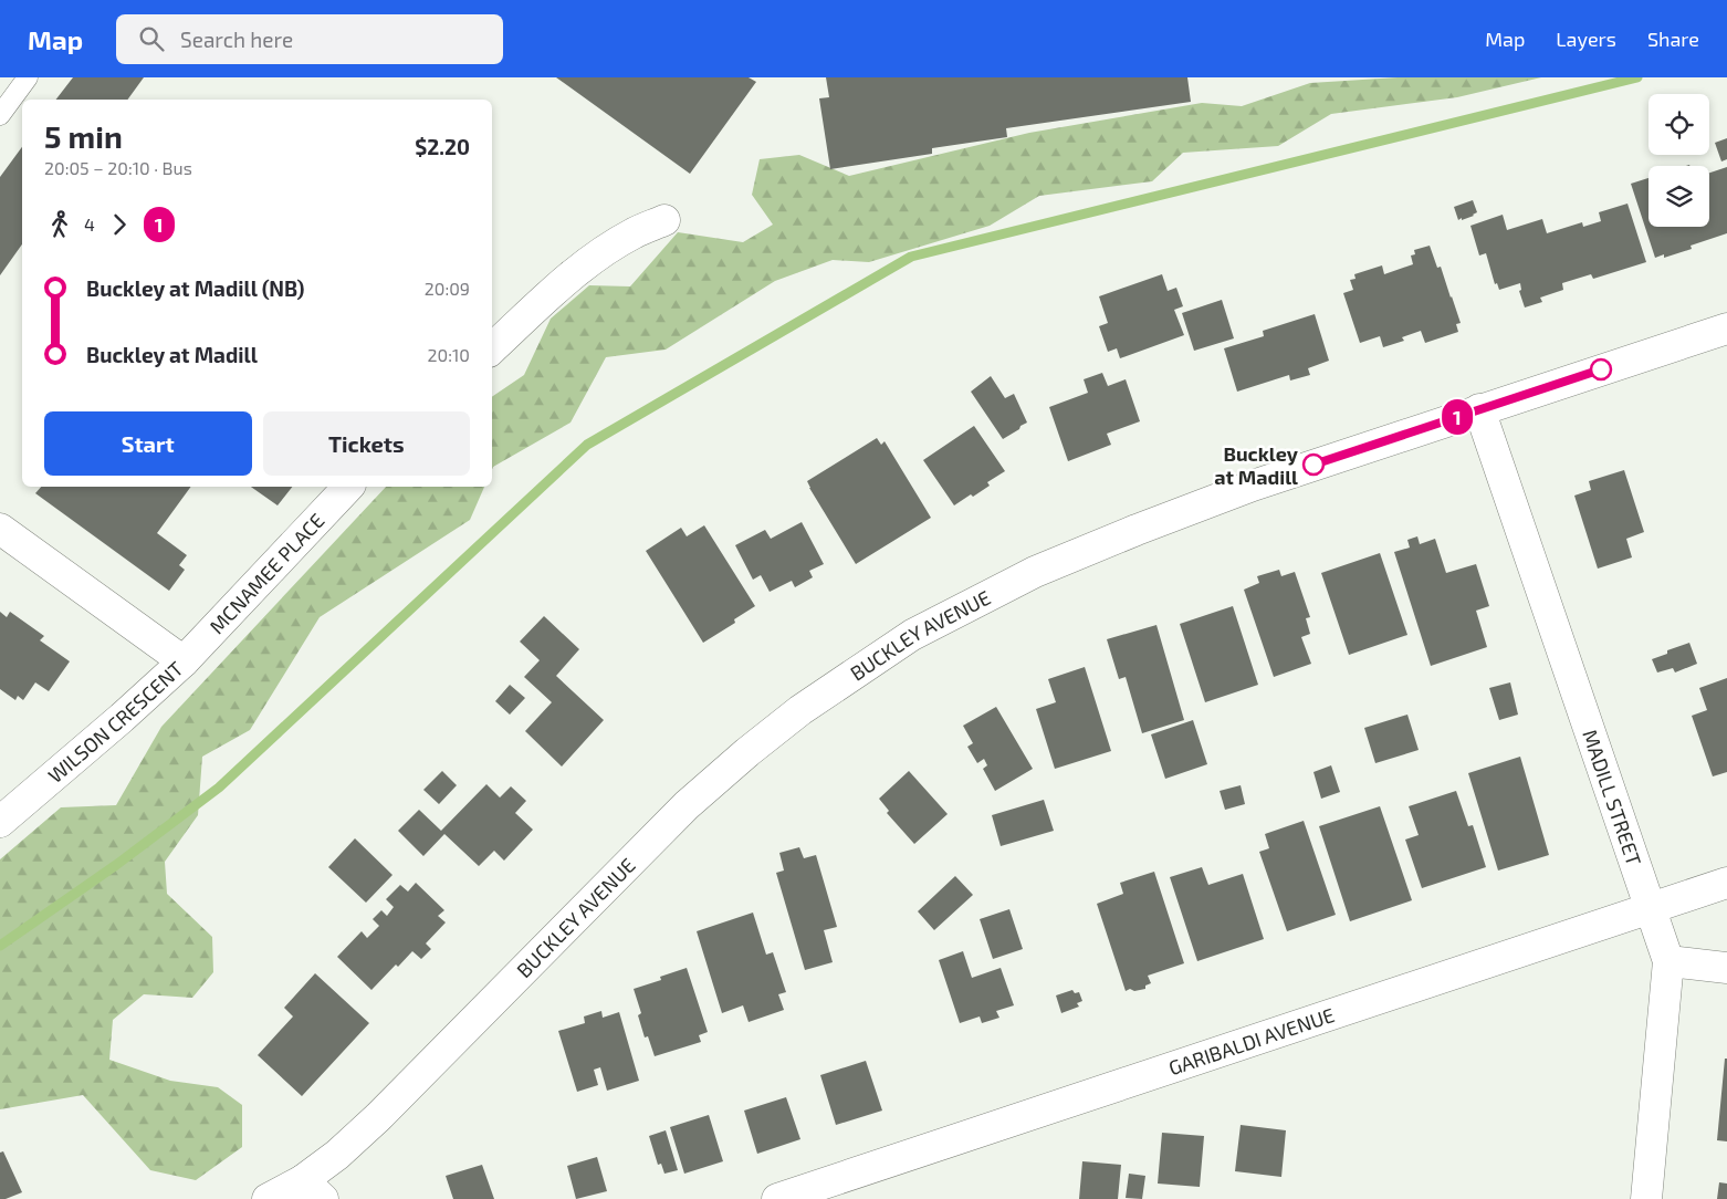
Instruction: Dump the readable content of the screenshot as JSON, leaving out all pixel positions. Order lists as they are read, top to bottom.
{
  "streets": {
    "street": [
      "MCNAMEE PLACE",
      "BUCKLEY AVENUE",
      "WILSON CRESCENT",
      "MADILL STREET",
      "GARIBALDI AVENUE"
    ]
  },
  "crossings": [
    ["MCNAMEE PLACE", "WILSON CRESCENT"],
    ["BUCKLEY AVENUE", "MADILL STREET"],
    ["MADILL STREET", "GARIBALDI AVENUE"]
  ],
  "places": ["Buckley at Madill"],
  "lines": ["bus line 1"],
  "page": {
    "header": "Map",
    "search": "Search here",
    "nav": ["Map", "Layers", "Share"],
    "on_map": "1",
    "heading": ["5 min", "20:05 – 20:10 · Bus", "$2.20"],
    "legs": ["4", "1"],
    "list": [
      {
        "name": "Buckley at Madill (NB)",
        "value": "20:09"
      },
      {
        "name": "Buckley at Madill",
        "value": "20:10"
      }
    ],
    "buttons": ["Start", "Tickets"]
  }
}
